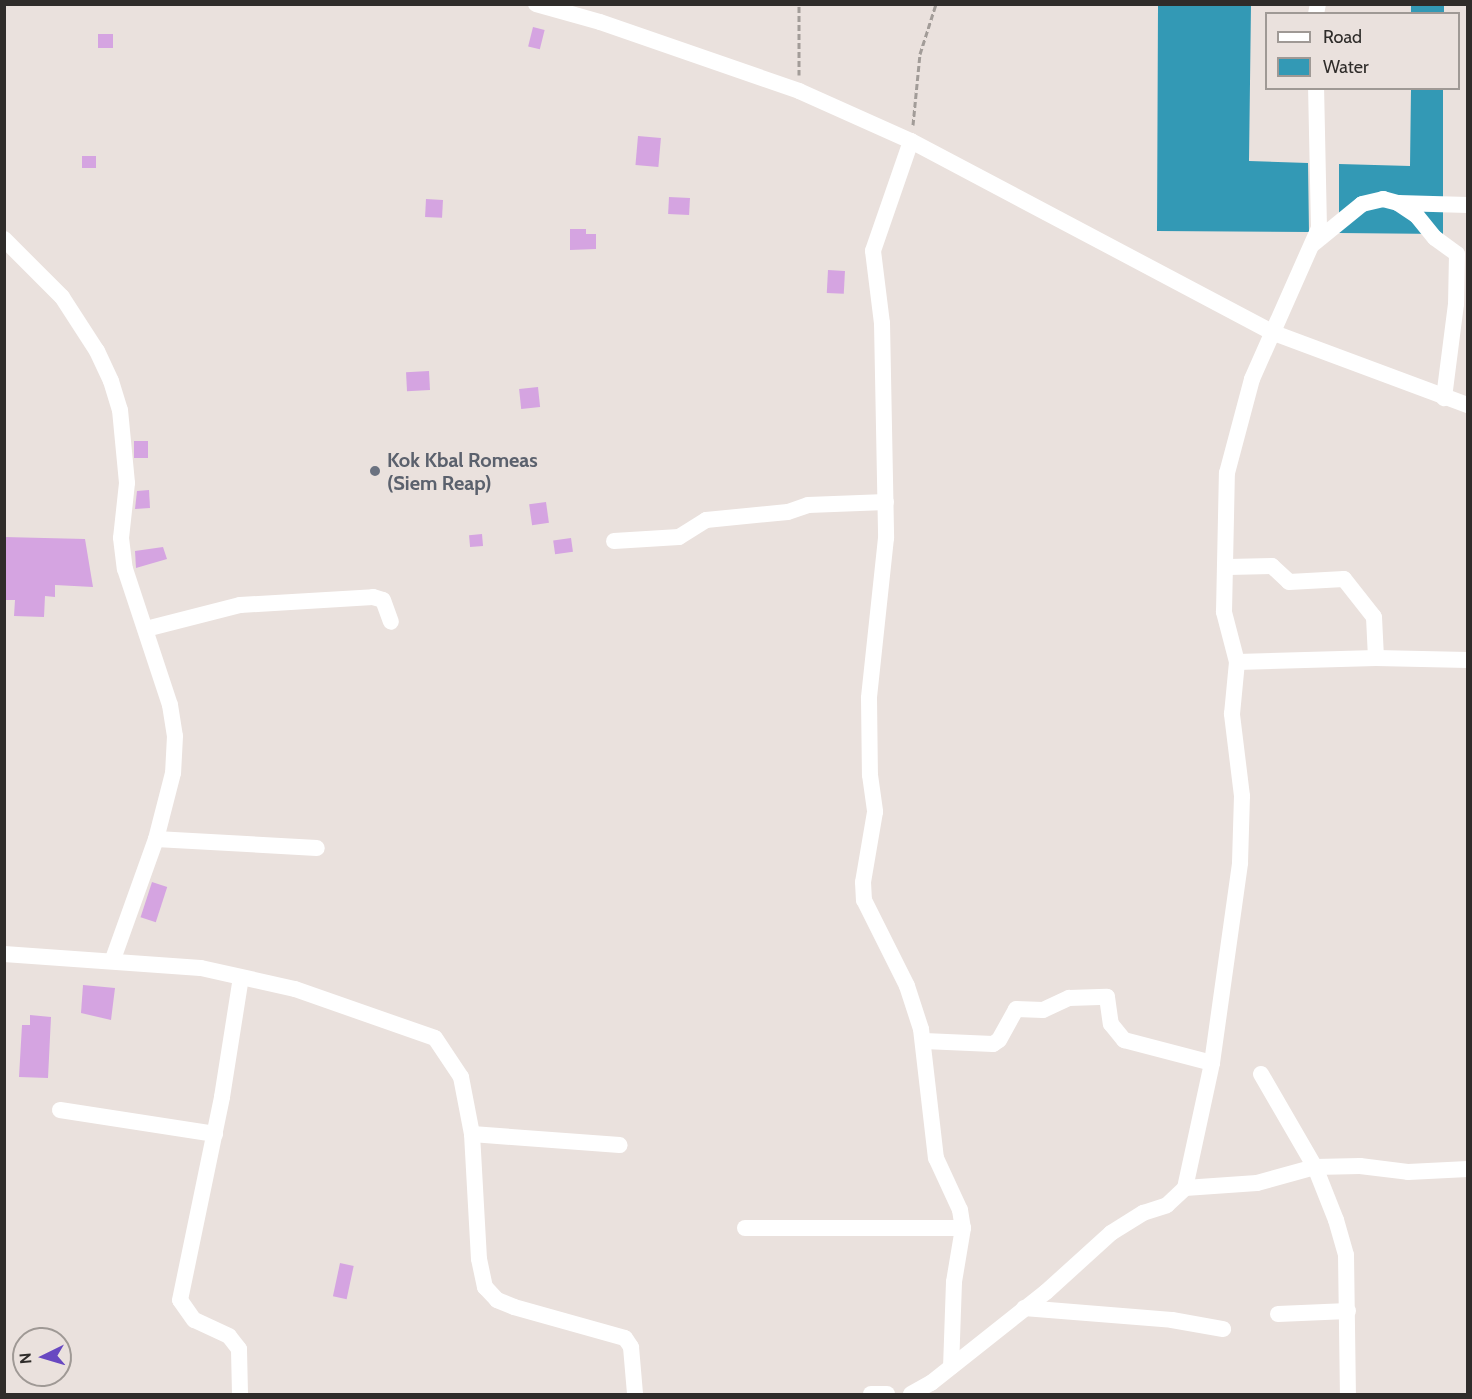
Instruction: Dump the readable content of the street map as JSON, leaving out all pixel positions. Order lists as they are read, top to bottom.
{
  "places": ["Kok Kbal Romeas (Siem Reap)"],
  "legend": ["Road", "Water"],
  "north": "left"
}
